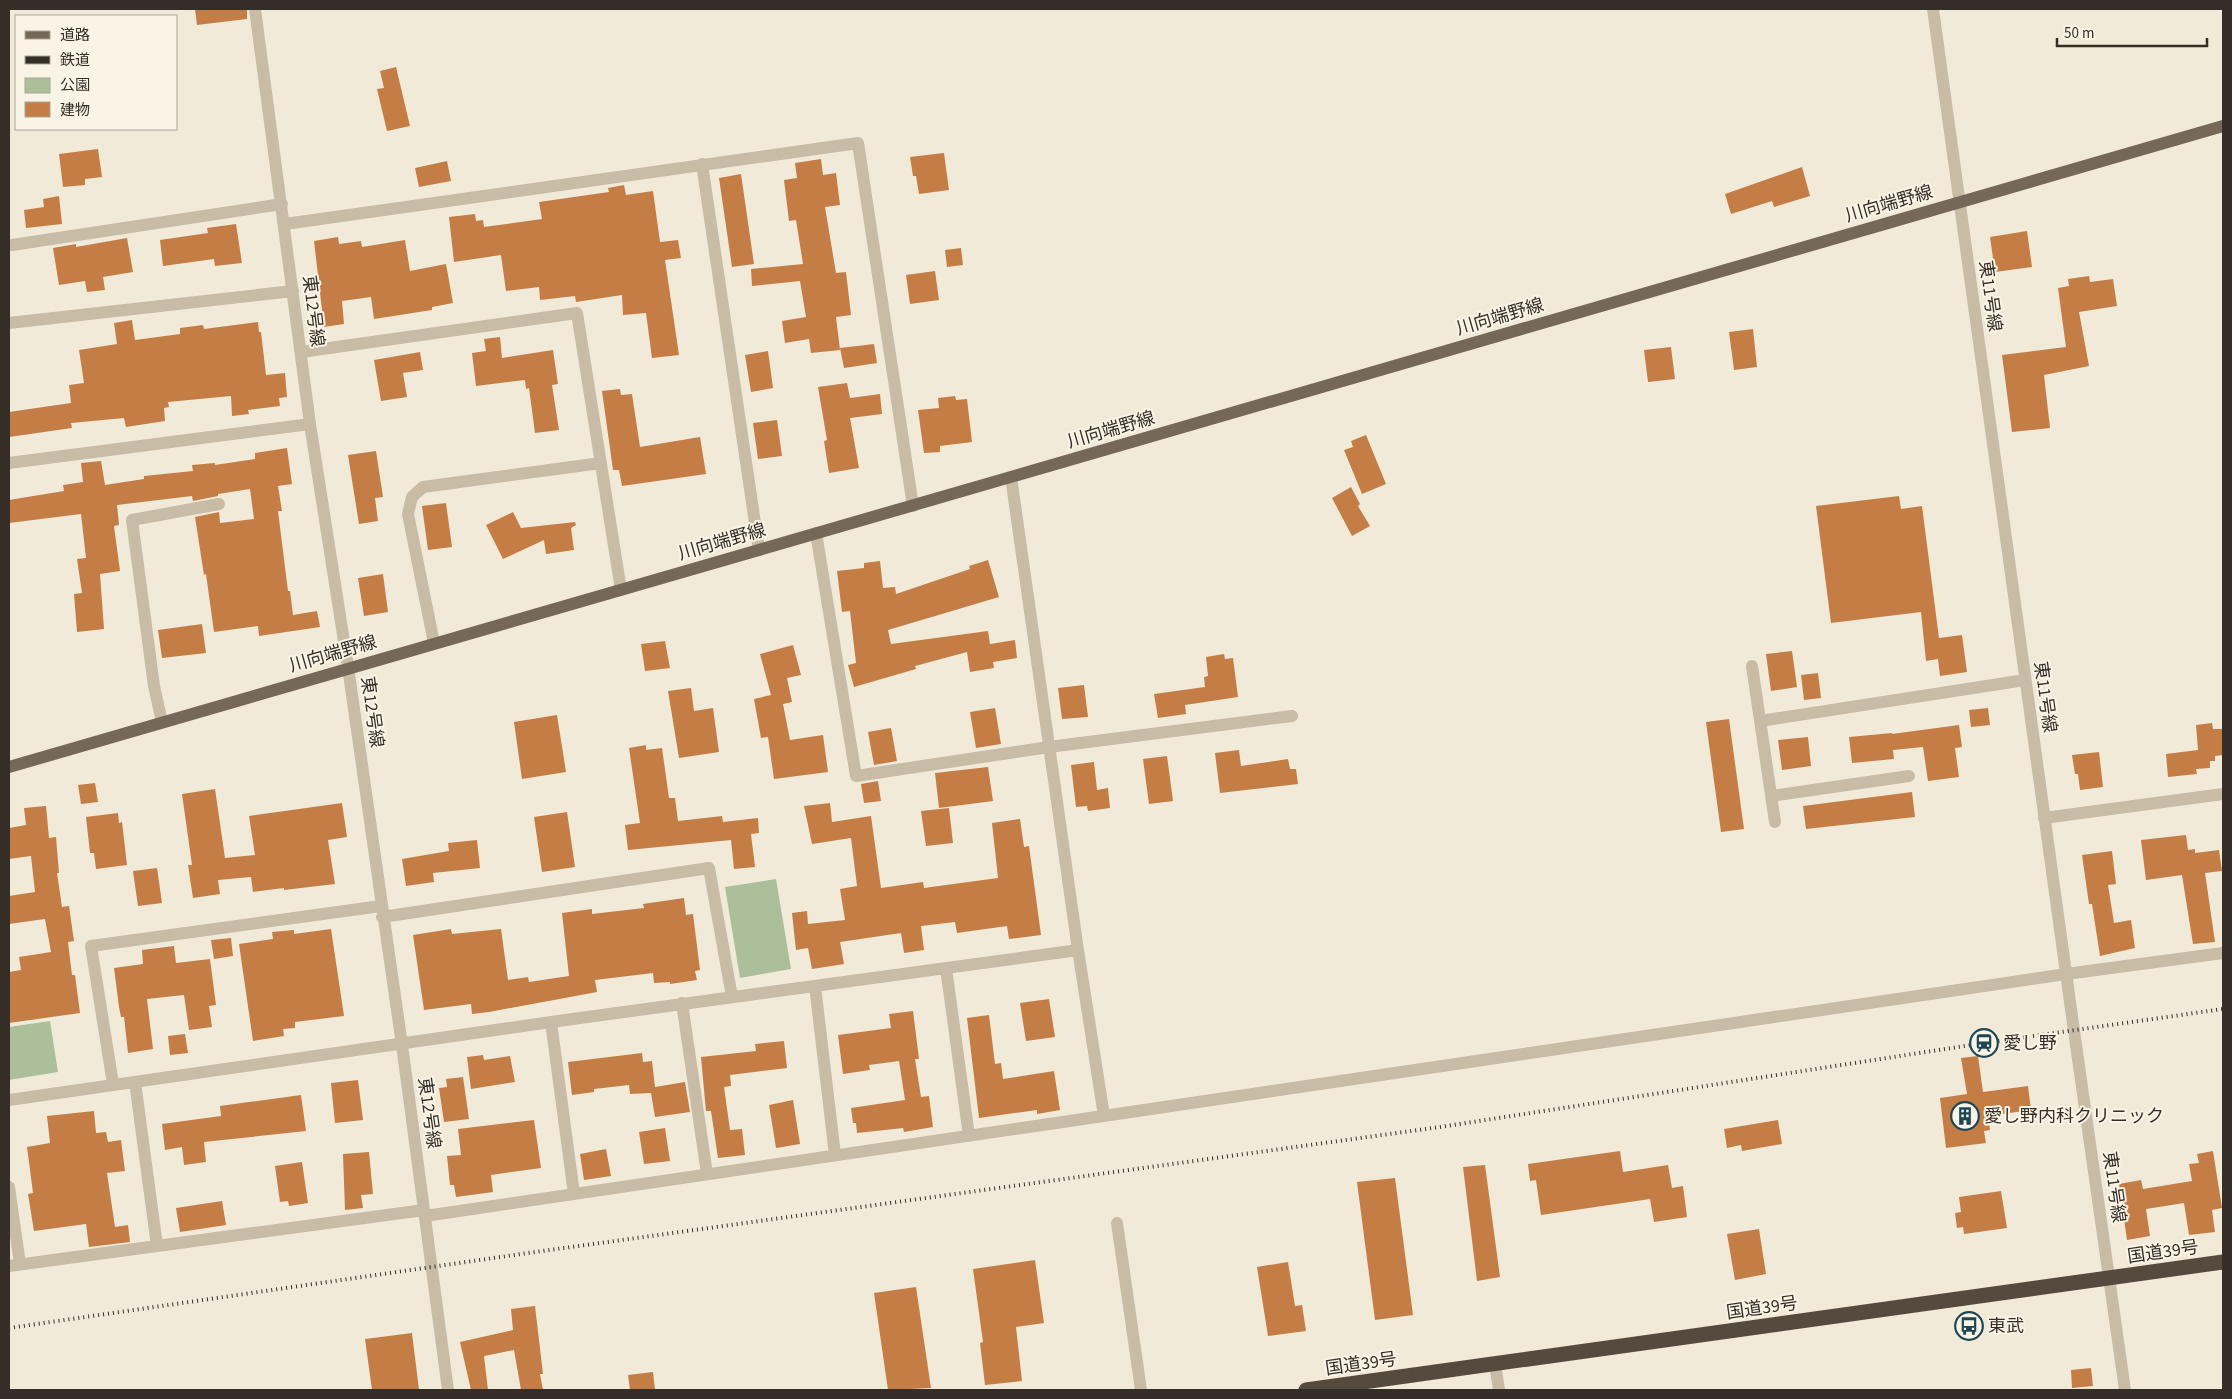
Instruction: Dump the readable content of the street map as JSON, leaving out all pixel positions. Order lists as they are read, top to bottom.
{
  "streets": {
    "highway": ["国道39号"],
    "main road": ["川向端野線"],
    "street": ["東11号線", "東12号線"]
  },
  "crossings": [
    ["川向端野線", "東11号線"],
    ["川向端野線", "東12号線"],
    ["東11号線", "国道39号"]
  ],
  "places": {
    "station": ["愛し野"],
    "building": ["愛し野内科クリニック"],
    "bus stop": ["東武"]
  },
  "legend": [
    "道路",
    "鉄道",
    "公園",
    "建物"
  ],
  "scale_bar": "50 m"
}
